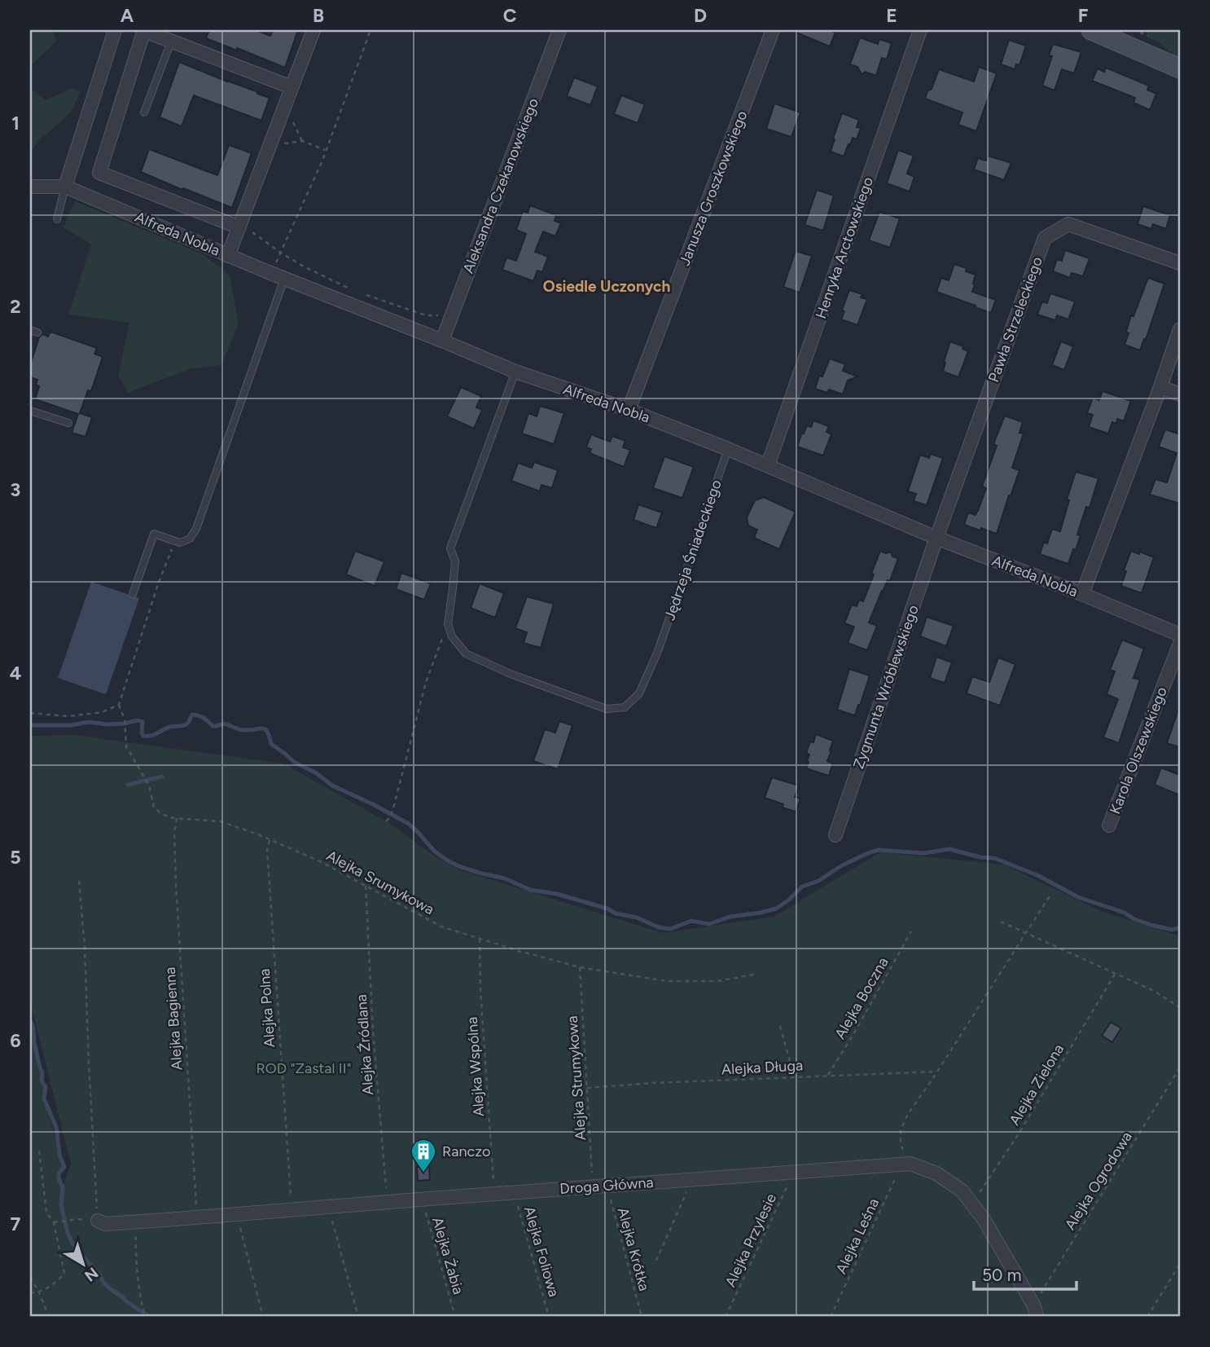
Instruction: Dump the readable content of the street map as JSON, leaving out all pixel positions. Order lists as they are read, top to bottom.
{
  "streets": {
    "street": [
      "Aleksandra Czekanowskiego",
      "Janusza Groszkowskiego",
      "Alfreda Nobla",
      "Henryka Arctowskiego",
      "Pawła Strzeleckiego",
      "Zygmunta Wróblewskiego",
      "Karola Olszewskiego",
      "Droga Główna"
    ],
    "lane": ["Jędrzeja Śniadeckiego"],
    "path": [
      "Alejka Srumykowa",
      "Alejka Boczna",
      "Alejka Polna",
      "Alejka Bagienna",
      "Alejka Źródlana",
      "Alejka Wspólna",
      "Alejka Długa",
      "Alejka Strumykowa",
      "Alejka Zielona",
      "Alejka Ogrodowa",
      "Alejka Leśna",
      "Alejka Przylesie",
      "Alejka Krótka",
      "Alejka Foliowa",
      "Alejka Żabia"
    ]
  },
  "crossings": [
    ["Aleksandra Czekanowskiego", "Alfreda Nobla"],
    ["Janusza Groszkowskiego", "Alfreda Nobla"],
    ["Alfreda Nobla", "Henryka Arctowskiego"],
    ["Alfreda Nobla", "Pawła Strzeleckiego"],
    ["Alfreda Nobla", "Jędrzeja Śniadeckiego"],
    ["Alfreda Nobla", "Zygmunta Wróblewskiego"],
    ["Pawła Strzeleckiego", "Zygmunta Wróblewskiego"],
    ["Alejka Srumykowa", "Alejka Polna"],
    ["Alejka Srumykowa", "Alejka Bagienna"],
    ["Alejka Srumykowa", "Alejka Źródlana"],
    ["Alejka Srumykowa", "Alejka Wspólna"],
    ["Alejka Srumykowa", "Alejka Strumykowa"],
    ["Alejka Boczna", "Alejka Długa"],
    ["Alejka Polna", "Droga Główna"],
    ["Alejka Bagienna", "Droga Główna"],
    ["Alejka Źródlana", "Droga Główna"],
    ["Alejka Wspólna", "Droga Główna"],
    ["Alejka Długa", "Alejka Strumykowa"],
    ["Alejka Strumykowa", "Droga Główna"],
    ["Alejka Zielona", "Droga Główna"],
    ["Alejka Ogrodowa", "Droga Główna"],
    ["Droga Główna", "Alejka Leśna"],
    ["Droga Główna", "Alejka Przylesie"],
    ["Droga Główna", "Alejka Krótka"],
    ["Droga Główna", "Alejka Foliowa"],
    ["Droga Główna", "Alejka Żabia"]
  ],
  "districts": ["Osiedle Uczonych"],
  "parks": ["ROD \"Zastal II\""],
  "places": {
    "building": ["Ranczo"]
  },
  "scale_bar": "50 m",
  "north": "bottom right",
  "grid": {
    "columns": [
      "A",
      "B",
      "C",
      "D",
      "E",
      "F"
    ],
    "rows": [
      "1",
      "2",
      "3",
      "4",
      "5",
      "6",
      "7"
    ]
  }
}
